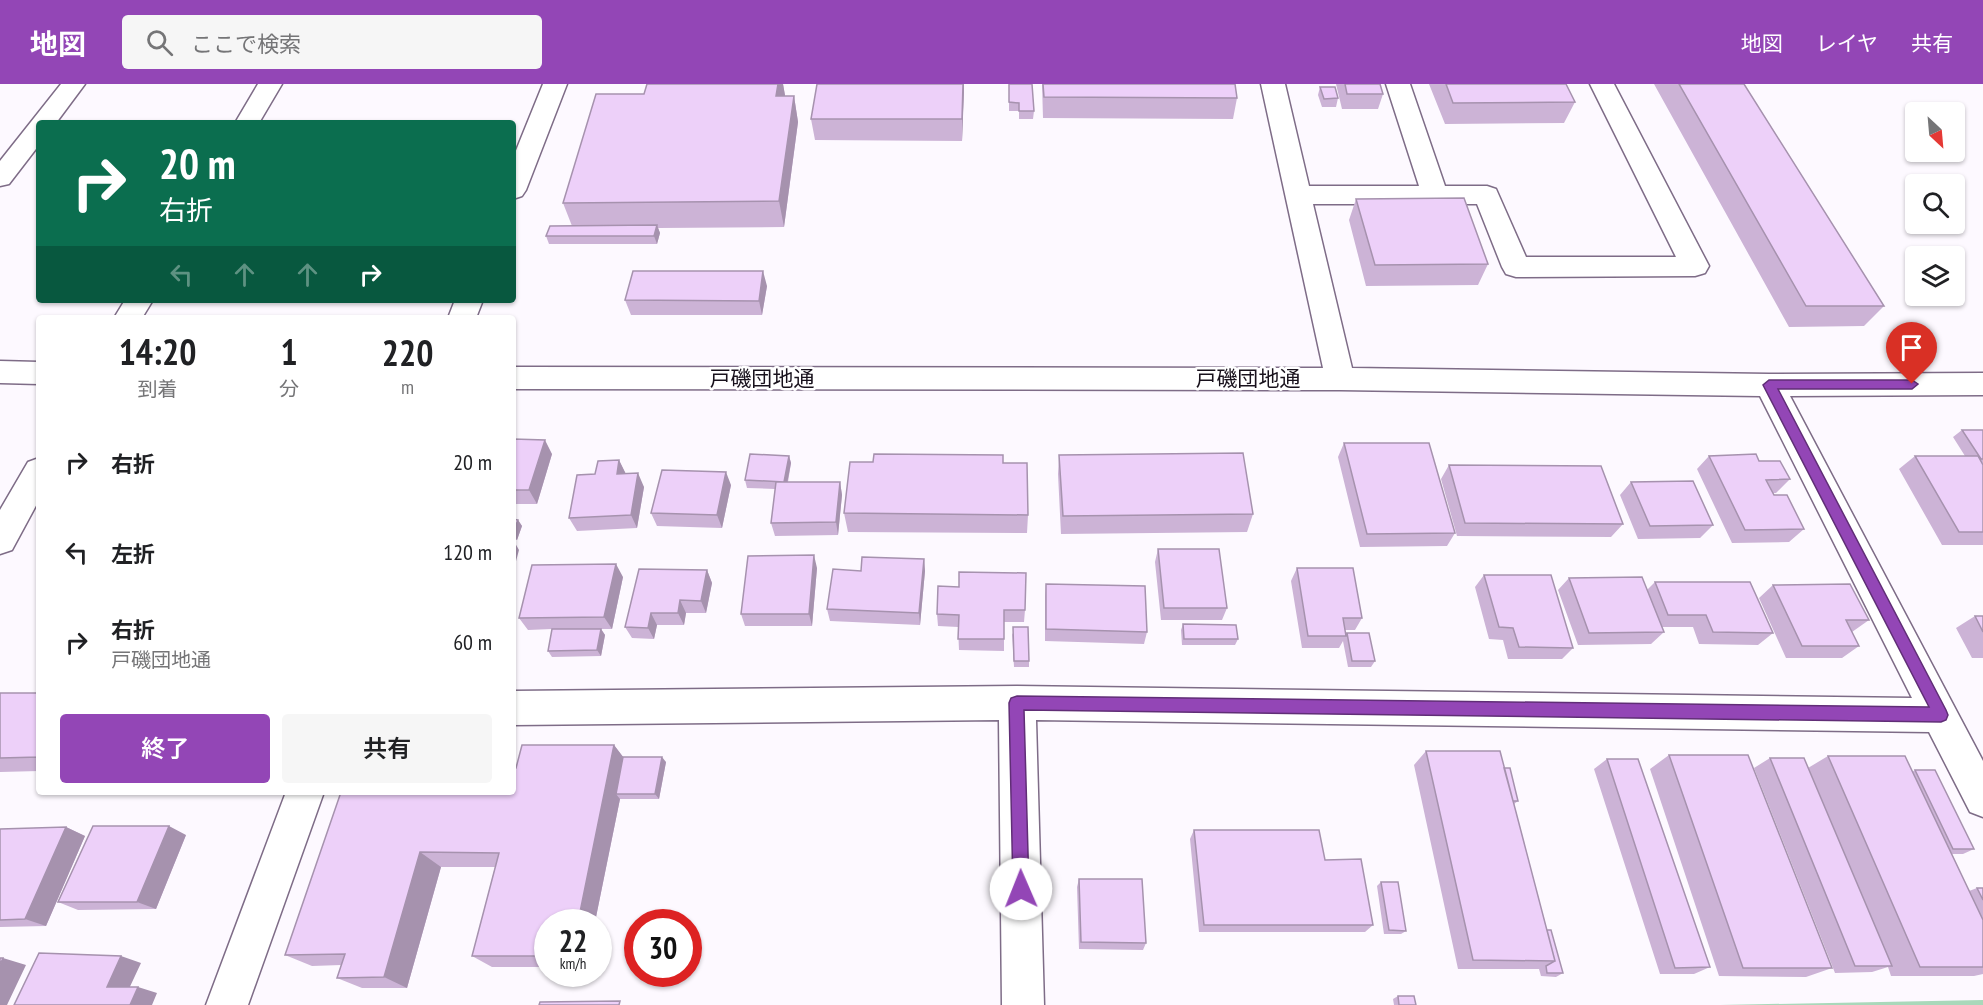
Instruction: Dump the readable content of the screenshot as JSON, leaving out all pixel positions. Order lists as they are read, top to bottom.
{
  "streets": {
    "street": ["戸磯団地通"]
  },
  "north": "bottom right",
  "page": {
    "header": "地図",
    "search": "ここで検索",
    "nav": ["地図", "レイヤ", "共有"],
    "turn": ["20 m", "右折"],
    "eta": [
      "14:20",
      "到着",
      "1",
      "分",
      "220",
      "m"
    ],
    "list": [
      {
        "name": "右折",
        "value": "20 m"
      },
      {
        "name": "左折",
        "value": "120 m"
      },
      {
        "name": "右折",
        "note": "戸磯団地通",
        "value": "60 m"
      }
    ],
    "buttons": ["終了", "共有"],
    "speed": "22 km/h",
    "limit": "30"
  }
}
